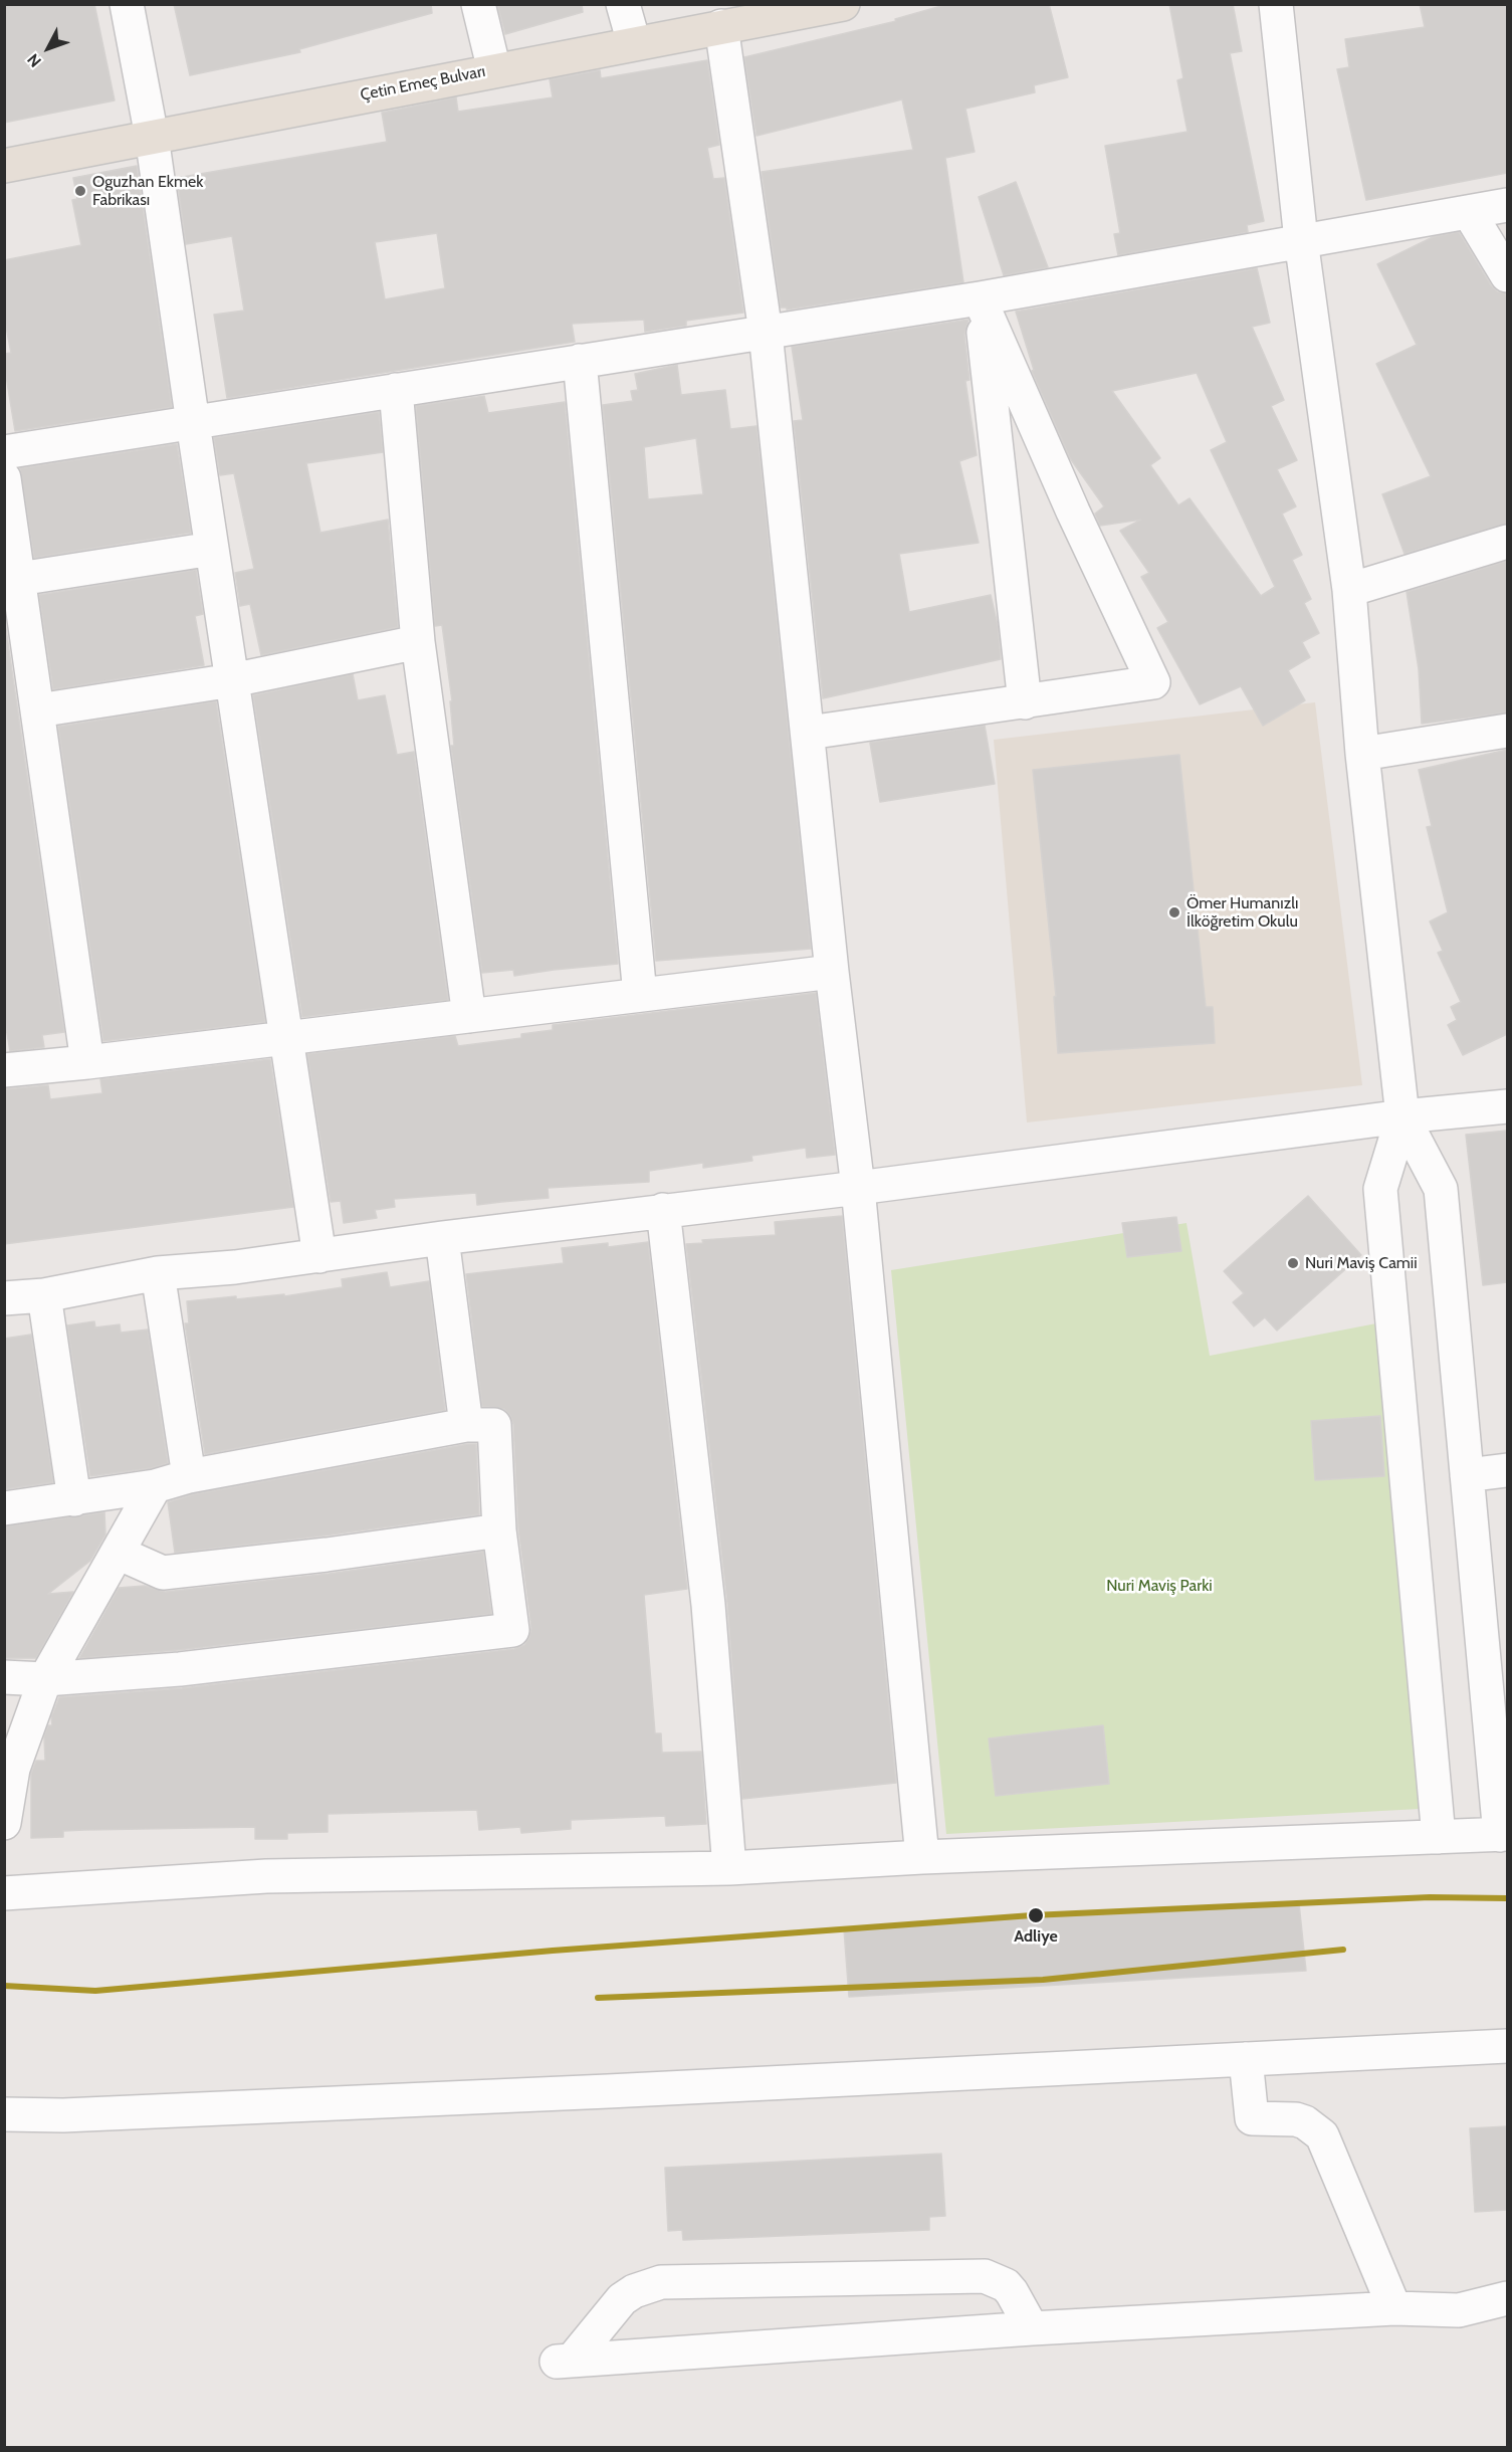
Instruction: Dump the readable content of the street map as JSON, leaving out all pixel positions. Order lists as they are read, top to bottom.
{
  "streets": {
    "main road": ["Çetin Emeç Bulvarı"]
  },
  "parks": ["Nuri Maviş Parki"],
  "places": [
    "Oguzhan Ekmek Fabrikası",
    "Ömer Humanızlı İlköğretim Okulu",
    "Nuri Maviş Camii",
    "Adliye"
  ],
  "north": "bottom left"
}
